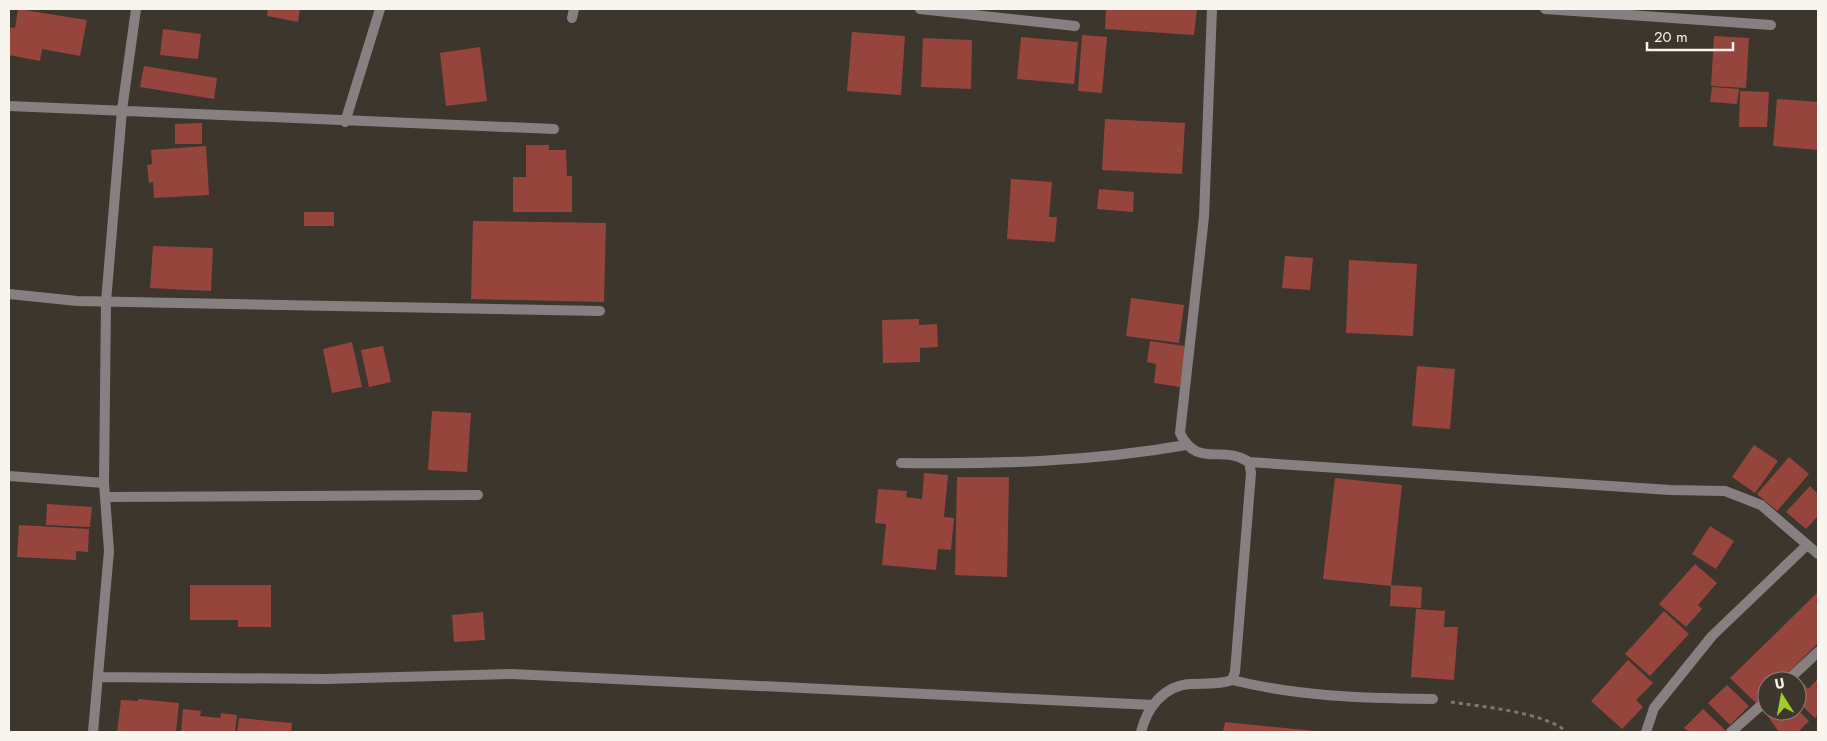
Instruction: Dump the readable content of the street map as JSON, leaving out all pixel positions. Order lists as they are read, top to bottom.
{
  "scale_bar": "20 m",
  "north": "top"
}
